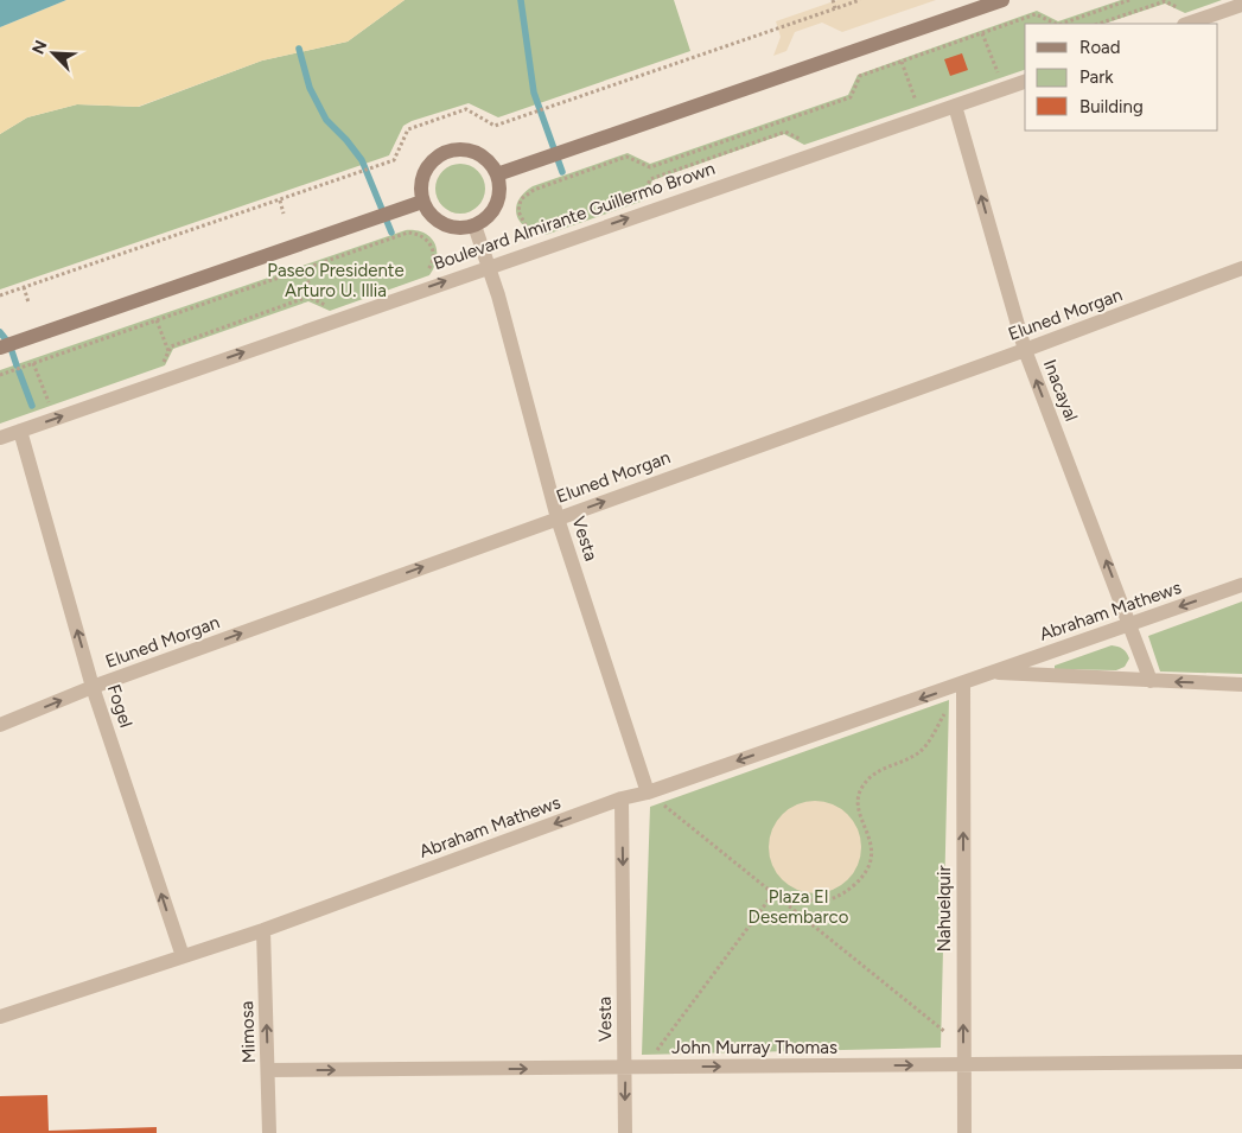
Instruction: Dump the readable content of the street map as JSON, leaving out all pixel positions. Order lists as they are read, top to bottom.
{
  "streets": {
    "main road": ["Boulevard Almirante Guillermo Brown"],
    "street": [
      "Eluned Morgan",
      "Inacayal",
      "Vesta",
      "Abraham Mathews",
      "Fogel",
      "Nahuelquir",
      "Mimosa",
      "John Murray Thomas"
    ]
  },
  "crossings": [
    ["Boulevard Almirante Guillermo Brown", "Inacayal"],
    ["Boulevard Almirante Guillermo Brown", "Vesta"],
    ["Boulevard Almirante Guillermo Brown", "Fogel"],
    ["Eluned Morgan", "Inacayal"],
    ["Eluned Morgan", "Vesta"],
    ["Eluned Morgan", "Fogel"],
    ["Inacayal", "Abraham Mathews"],
    ["Vesta", "Abraham Mathews"],
    ["Vesta", "John Murray Thomas"],
    ["Abraham Mathews", "Fogel"],
    ["Abraham Mathews", "Nahuelquir"],
    ["Abraham Mathews", "Mimosa"],
    ["Nahuelquir", "John Murray Thomas"],
    ["Mimosa", "John Murray Thomas"]
  ],
  "one_way": [
    "Eluned Morgan",
    "Inacayal",
    "Vesta",
    "Abraham Mathews",
    "Fogel",
    "Nahuelquir",
    "Mimosa",
    "John Murray Thomas"
  ],
  "parks": ["Paseo Presidente Arturo U. Illia", "Plaza El Desembarco"],
  "legend": ["Road", "Park", "Building"],
  "north": "top left"
}
